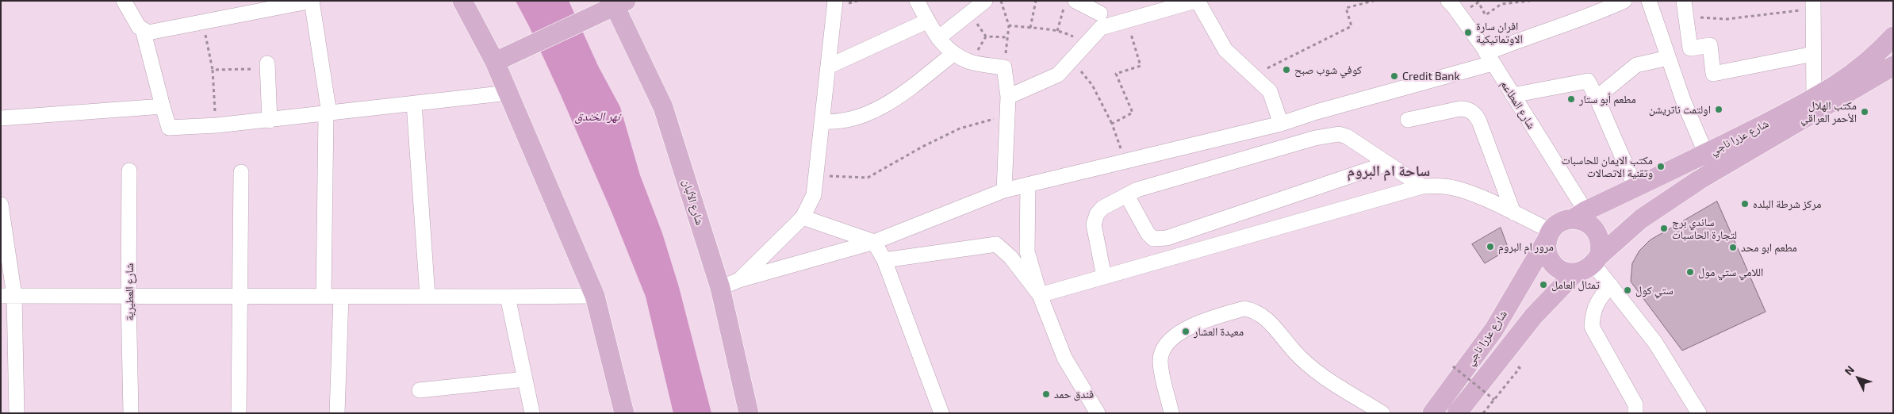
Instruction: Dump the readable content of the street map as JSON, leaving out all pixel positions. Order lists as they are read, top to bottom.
{
  "streets": {
    "main road": ["شارع عزرا ناجي", "شارع الألبان"],
    "street": ["شارع المطاعم", "شارع العطيرية"]
  },
  "crossings": [
    ["شارع المطاعم", "شارع عزرا ناجي"]
  ],
  "districts": ["ساحة ام البروم"],
  "water": ["نهر الخندق"],
  "places": [
    "افران سارة الاوتماتيكية",
    "كوفي شوب صبح",
    "Credit Bank",
    "مطعم أبو ستار",
    "اولتمت ناتريشن",
    "مكتب الهلال الأحمر العراقي",
    "مكتب الايمان للحاسبات وتقنية الاتصالات",
    "مركز شرطة البلده",
    "ساندي برج لتجارة الحاسبات",
    "مرور ام البروم",
    "مطعم ابو محد",
    "اللامي ستي مول",
    "تمثال العامل",
    "ستي كول",
    "معيدة العشار",
    "فندق حمد"
  ],
  "north": "top left"
}
